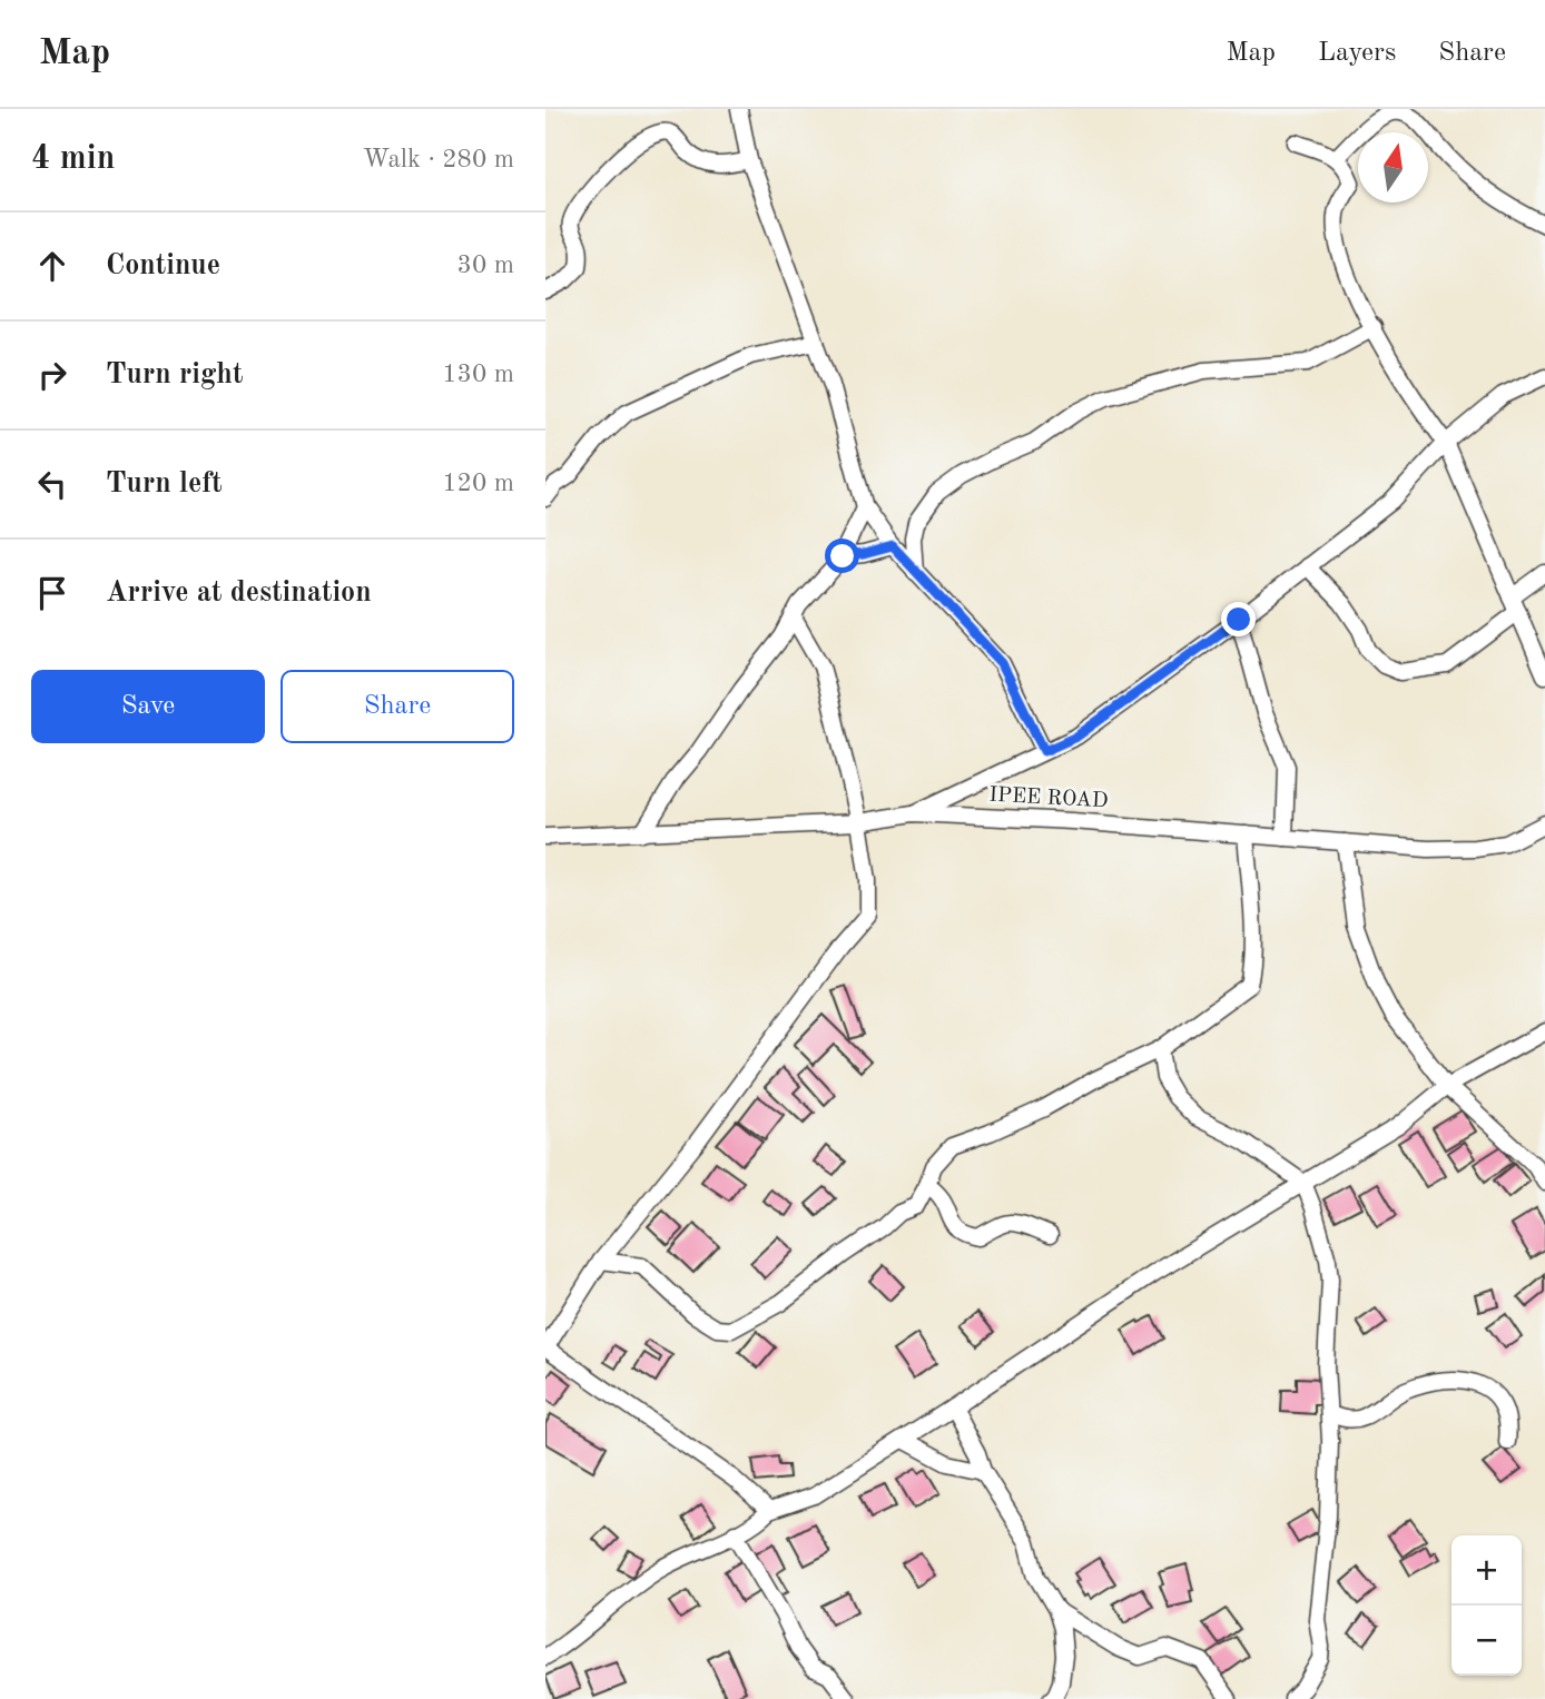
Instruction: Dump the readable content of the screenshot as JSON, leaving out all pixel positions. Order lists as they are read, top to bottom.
{
  "streets": {
    "street": ["IPEE ROAD"]
  },
  "north": "top",
  "page": {
    "header": "Map",
    "nav": ["Map", "Layers", "Share"],
    "heading": ["4 min", "Walk · 280 m"],
    "list": [
      ["Continue", "30 m"],
      ["Turn right", "130 m"],
      ["Turn left", "120 m"],
      "Arrive at destination"
    ],
    "buttons": ["Save", "Share"],
    "map_buttons": ["+", "−"]
  }
}
